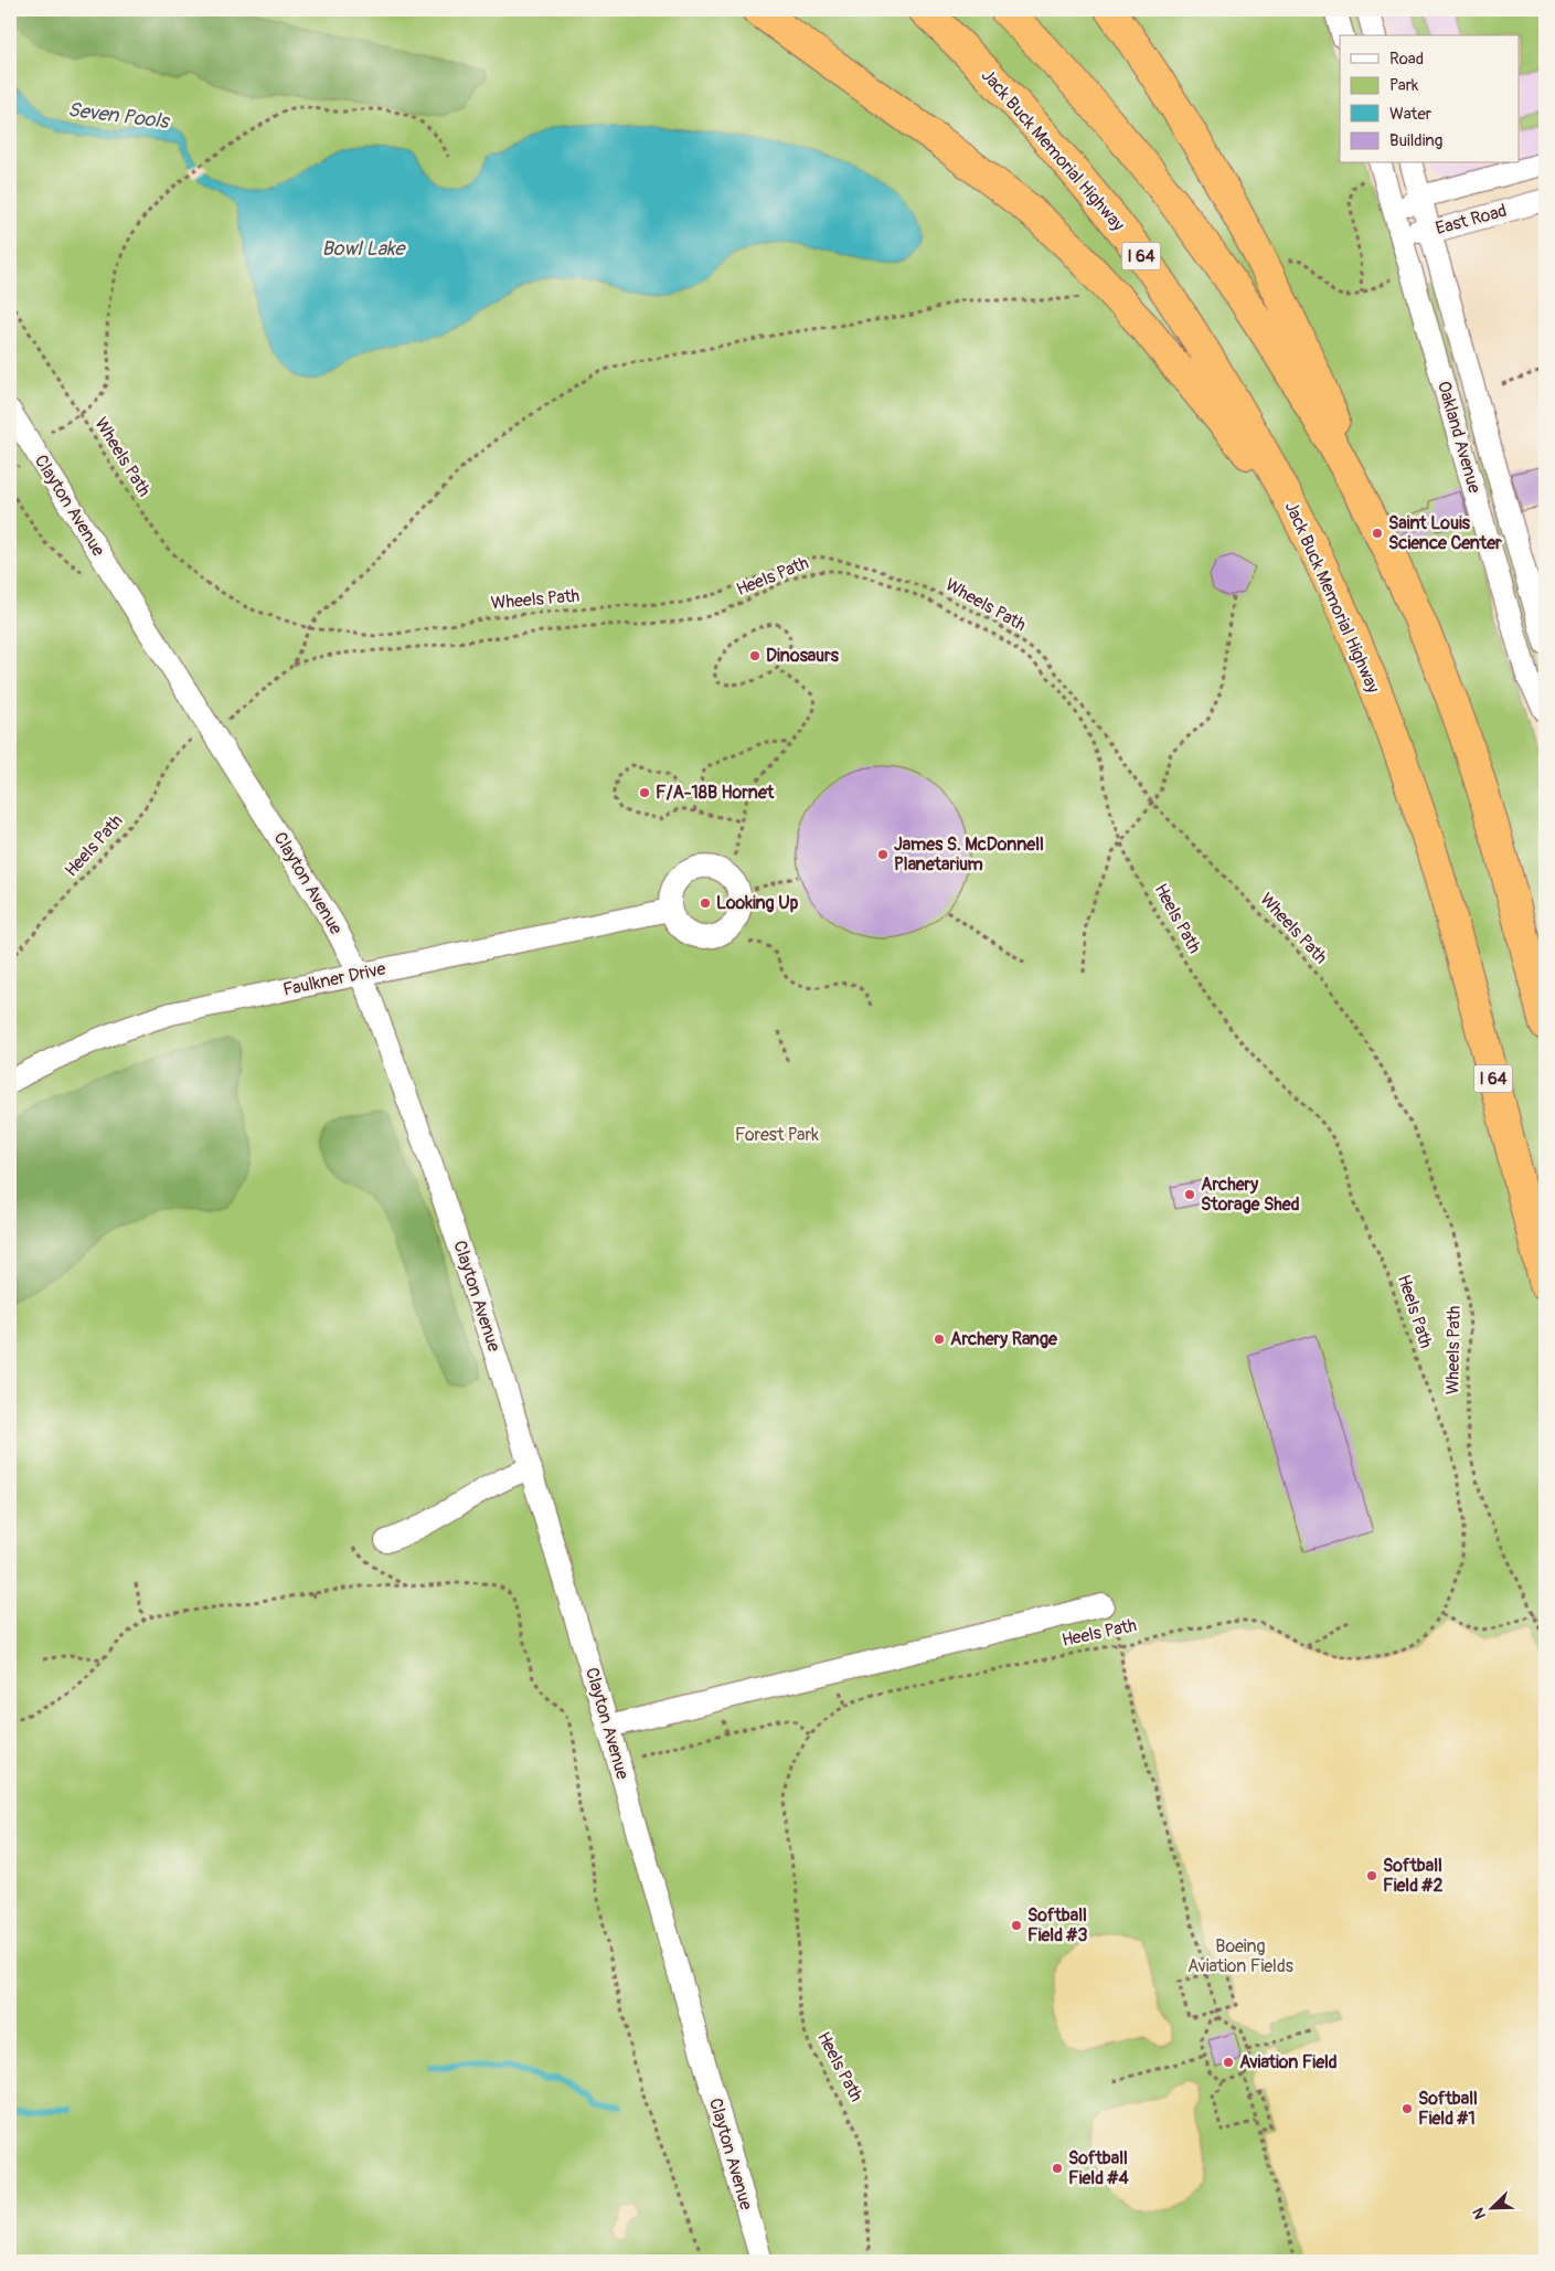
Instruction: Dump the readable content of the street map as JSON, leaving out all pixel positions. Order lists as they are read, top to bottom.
{
  "streets": {
    "highway": ["Jack Buck Memorial Highway", "I 64"],
    "street": [
      "East Road",
      "Oakland Avenue",
      "Clayton Avenue",
      "Faulkner Drive"
    ],
    "path": ["Wheels Path", "Heels Path"]
  },
  "crossings": [
    ["East Road", "Oakland Avenue"],
    ["Clayton Avenue", "Faulkner Drive"]
  ],
  "water": ["Seven Pools", "Bowl Lake"],
  "parks": ["Forest Park", "Boeing Aviation Fields"],
  "places": [
    "Saint Louis Science Center",
    "Dinosaurs",
    "F/A-18B Hornet",
    "James S. McDonnell Planetarium",
    "Looking Up",
    "Archery Storage Shed",
    "Archery Range",
    "Softball Field #2",
    "Softball Field #3",
    "Aviation Field",
    "Softball Field #1",
    "Softball Field #4"
  ],
  "legend": [
    "Road",
    "Park",
    "Water",
    "Building"
  ],
  "north": "bottom left"
}
